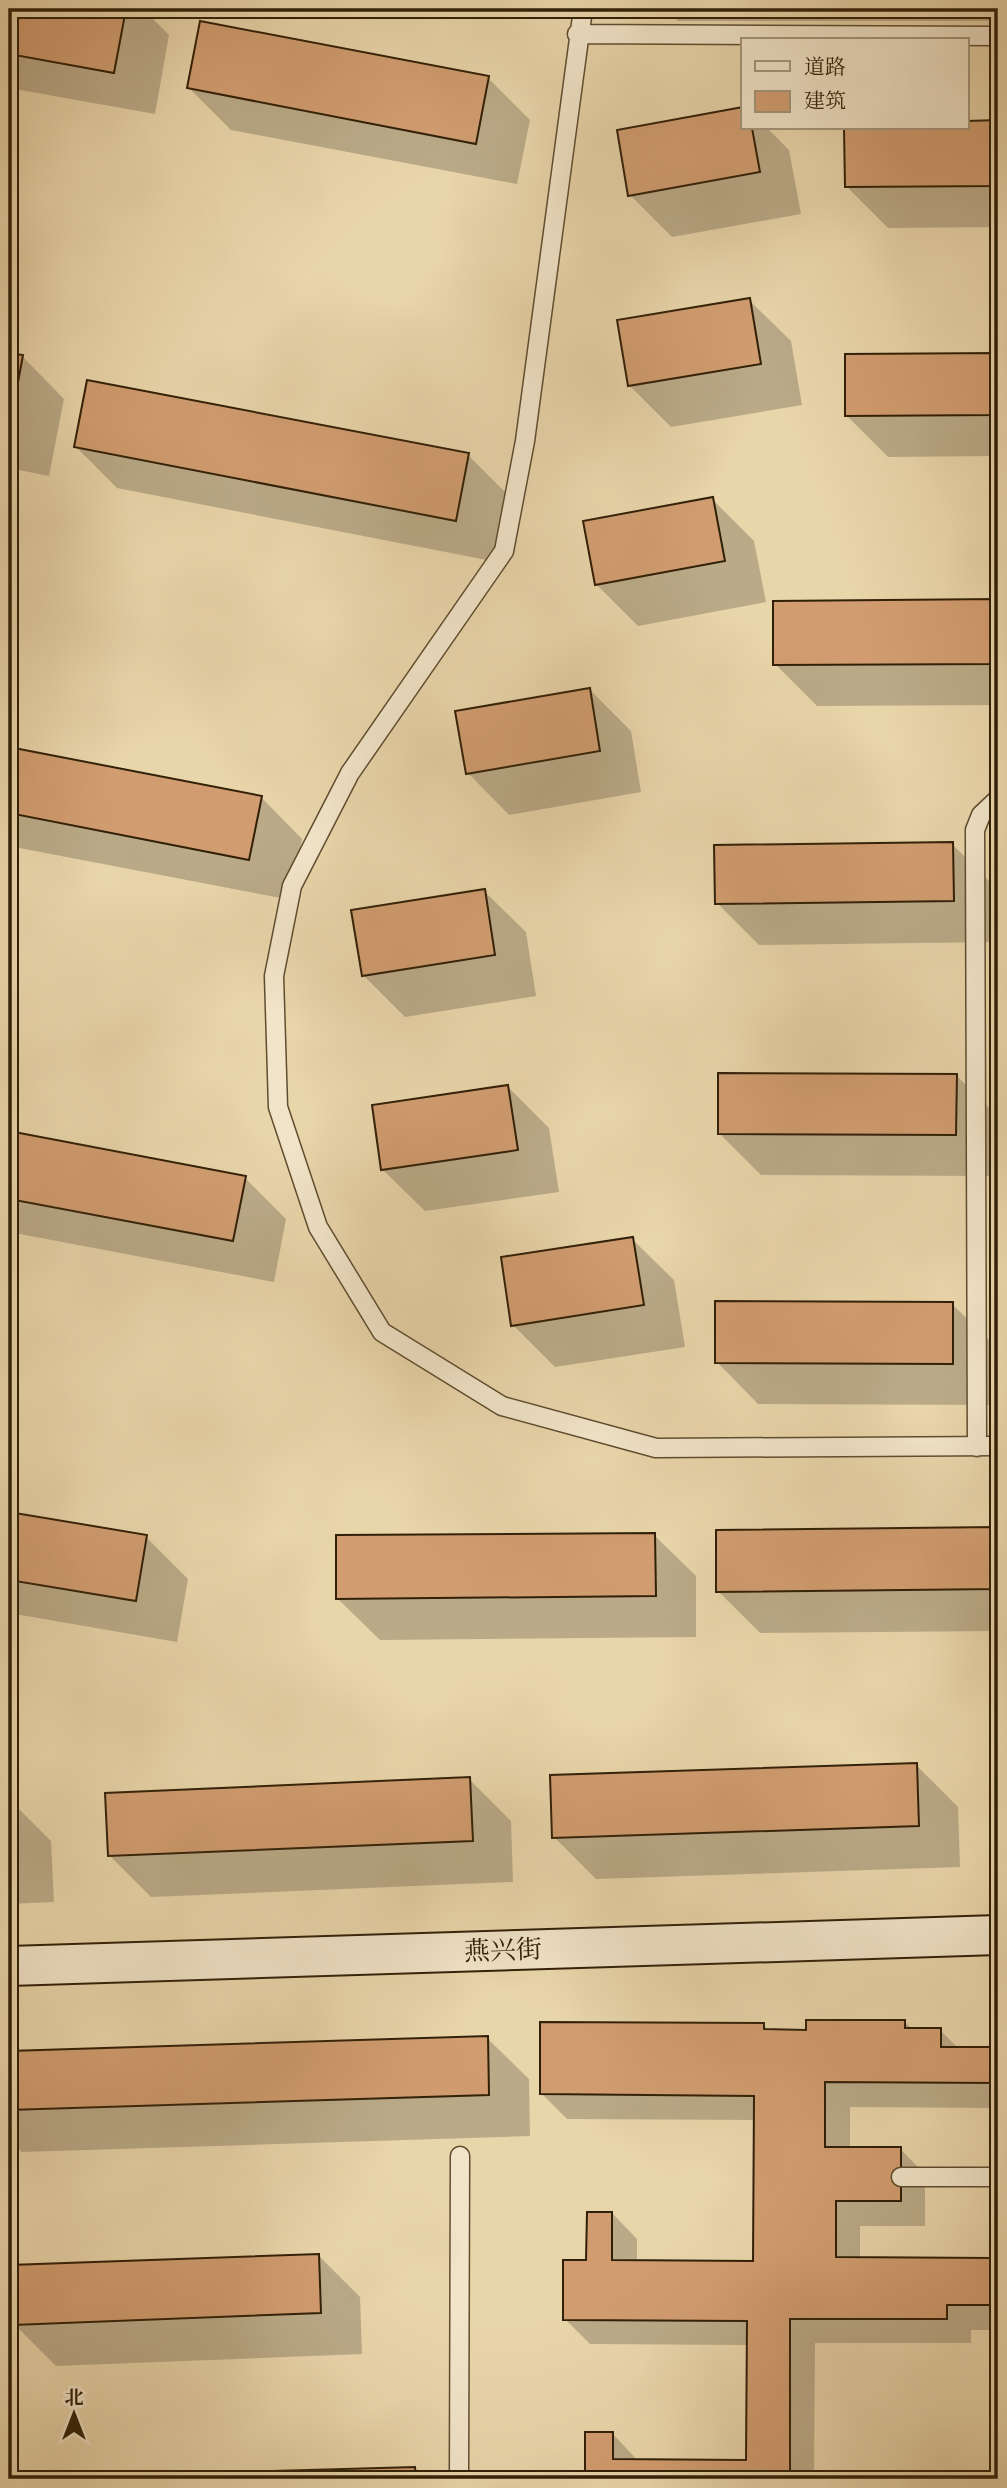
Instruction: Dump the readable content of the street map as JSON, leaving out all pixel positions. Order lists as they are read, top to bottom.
{
  "streets": {
    "street": ["燕兴街"]
  },
  "legend": ["道路", "建筑"],
  "north": "top"
}
